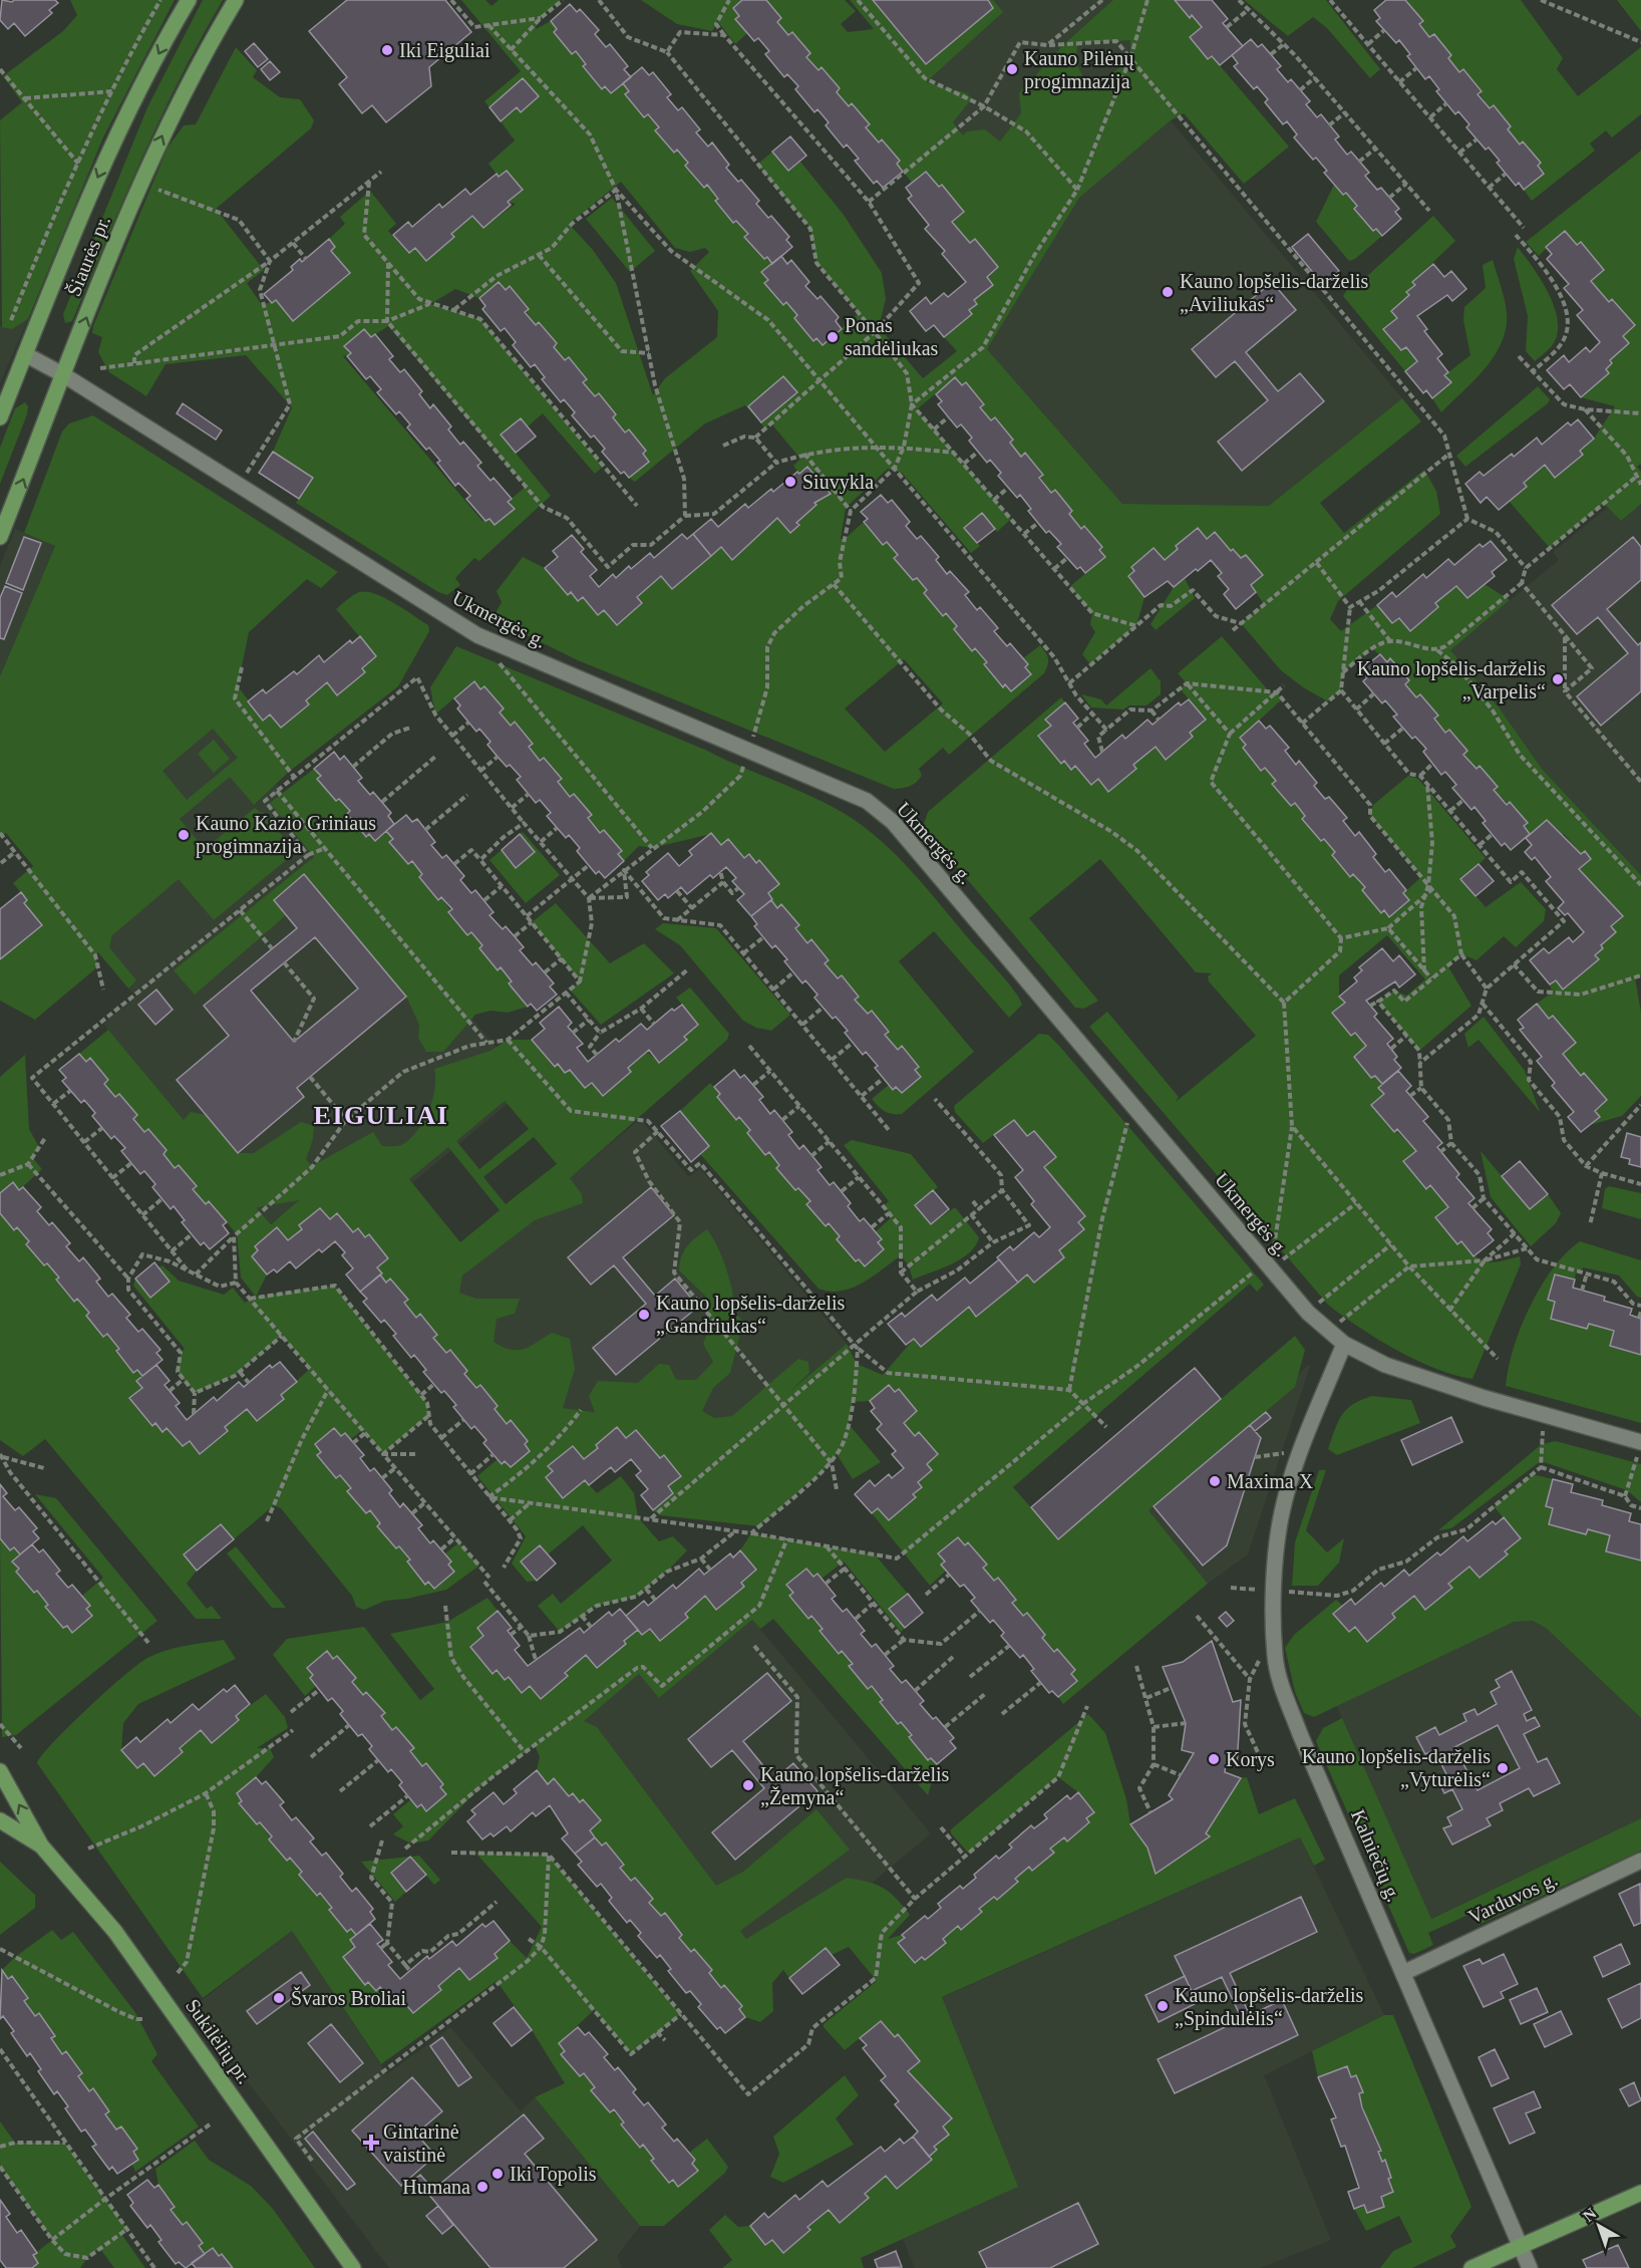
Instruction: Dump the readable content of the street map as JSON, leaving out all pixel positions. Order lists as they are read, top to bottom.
{
  "streets": {
    "main road": ["Šiaurės pr.", "Sukilėlių pr."],
    "street": ["Ukmergės g.", "Kalniečių g.", "Varduvos g."]
  },
  "crossings": [
    ["Šiaurės pr.", "Ukmergės g."],
    ["Ukmergės g.", "Kalniečių g."],
    ["Kalniečių g.", "Varduvos g."]
  ],
  "districts": ["EIGULIAI"],
  "places": {
    "other": [
      "Iki Eiguliai",
      "Kauno Pilėnų progimnazija",
      "Kauno lopšelis-darželis „Aviliukas“",
      "Ponas sandėliukas",
      "Siuvykla",
      "Kauno lopšelis-darželis „Varpelis“",
      "Kauno Kazio Griniaus progimnazija",
      "Kauno lopšelis-darželis „Gandriukas“",
      "Maxima X",
      "Korys",
      "Kauno lopšelis-darželis „Vyturėlis“",
      "Kauno lopšelis-darželis „Žemyna“",
      "Švaros Broliai",
      "Kauno lopšelis-darželis „Spindulėlis“",
      "Iki Topolis",
      "Humana"
    ],
    "health": ["Gintarinė vaistinė"]
  },
  "north": "top left"
}
